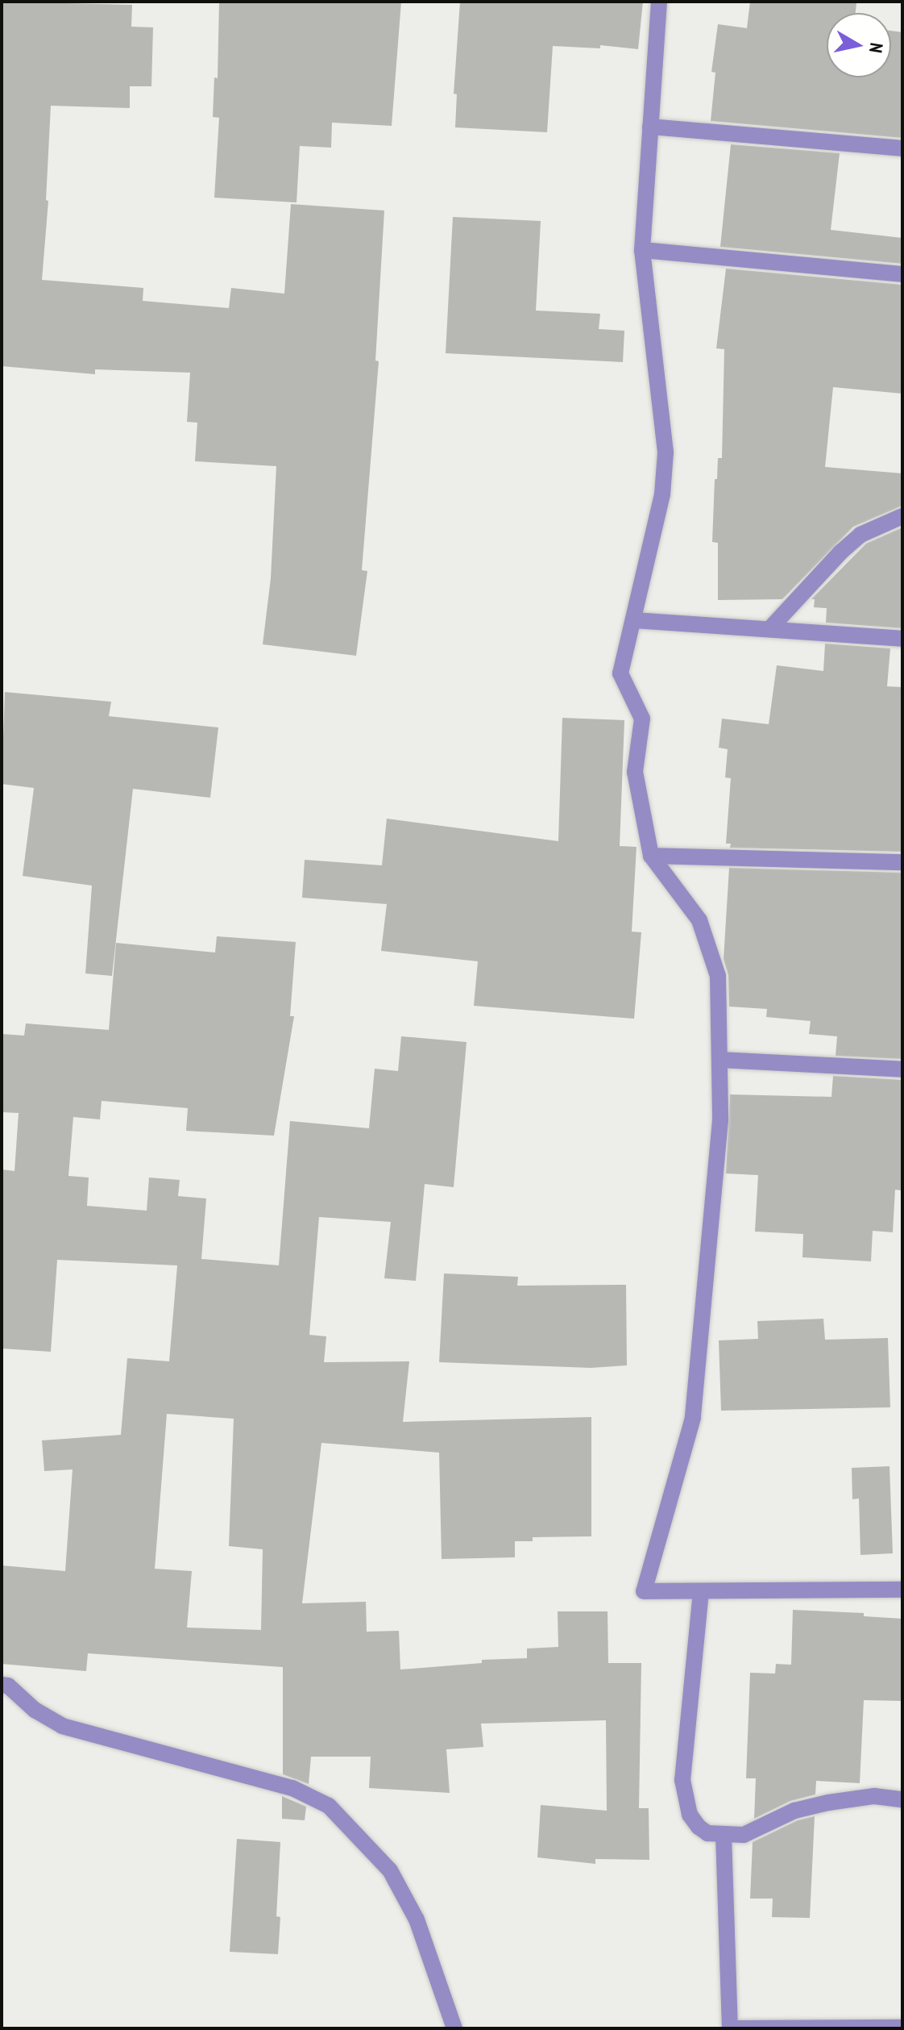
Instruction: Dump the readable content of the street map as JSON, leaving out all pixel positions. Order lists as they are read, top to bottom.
{
  "north": "right"
}
